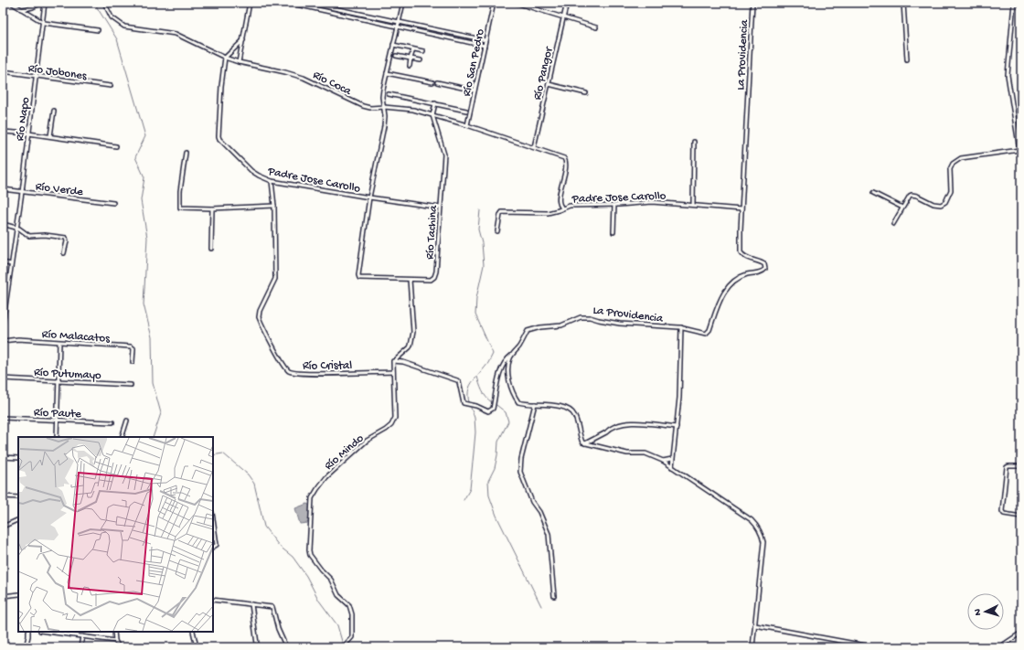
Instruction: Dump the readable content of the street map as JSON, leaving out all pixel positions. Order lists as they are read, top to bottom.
{
  "streets": {
    "street": [
      "La Providencia",
      "Río San Pedro",
      "Río Jobones",
      "Río Pangor",
      "Río Coca",
      "Río Napo",
      "Padre Jose Carollo",
      "Río Verde",
      "Río Tachina",
      "Río Malacatos",
      "Río Cristal",
      "Río Putumayo",
      "Río Paute",
      "Río Mindo"
    ]
  },
  "crossings": [
    ["La Providencia", "Padre Jose Carollo"],
    ["Río San Pedro", "Río Coca"],
    ["Río Jobones", "Río Napo"],
    ["Río Pangor", "Río Coca"],
    ["Río Coca", "Padre Jose Carollo"],
    ["Río Coca", "Río Tachina"],
    ["Río Napo", "Río Verde"],
    ["Padre Jose Carollo", "Río Tachina"],
    ["Padre Jose Carollo", "Río Cristal"],
    ["Río Cristal", "Río Mindo"]
  ],
  "north": "left"
}
